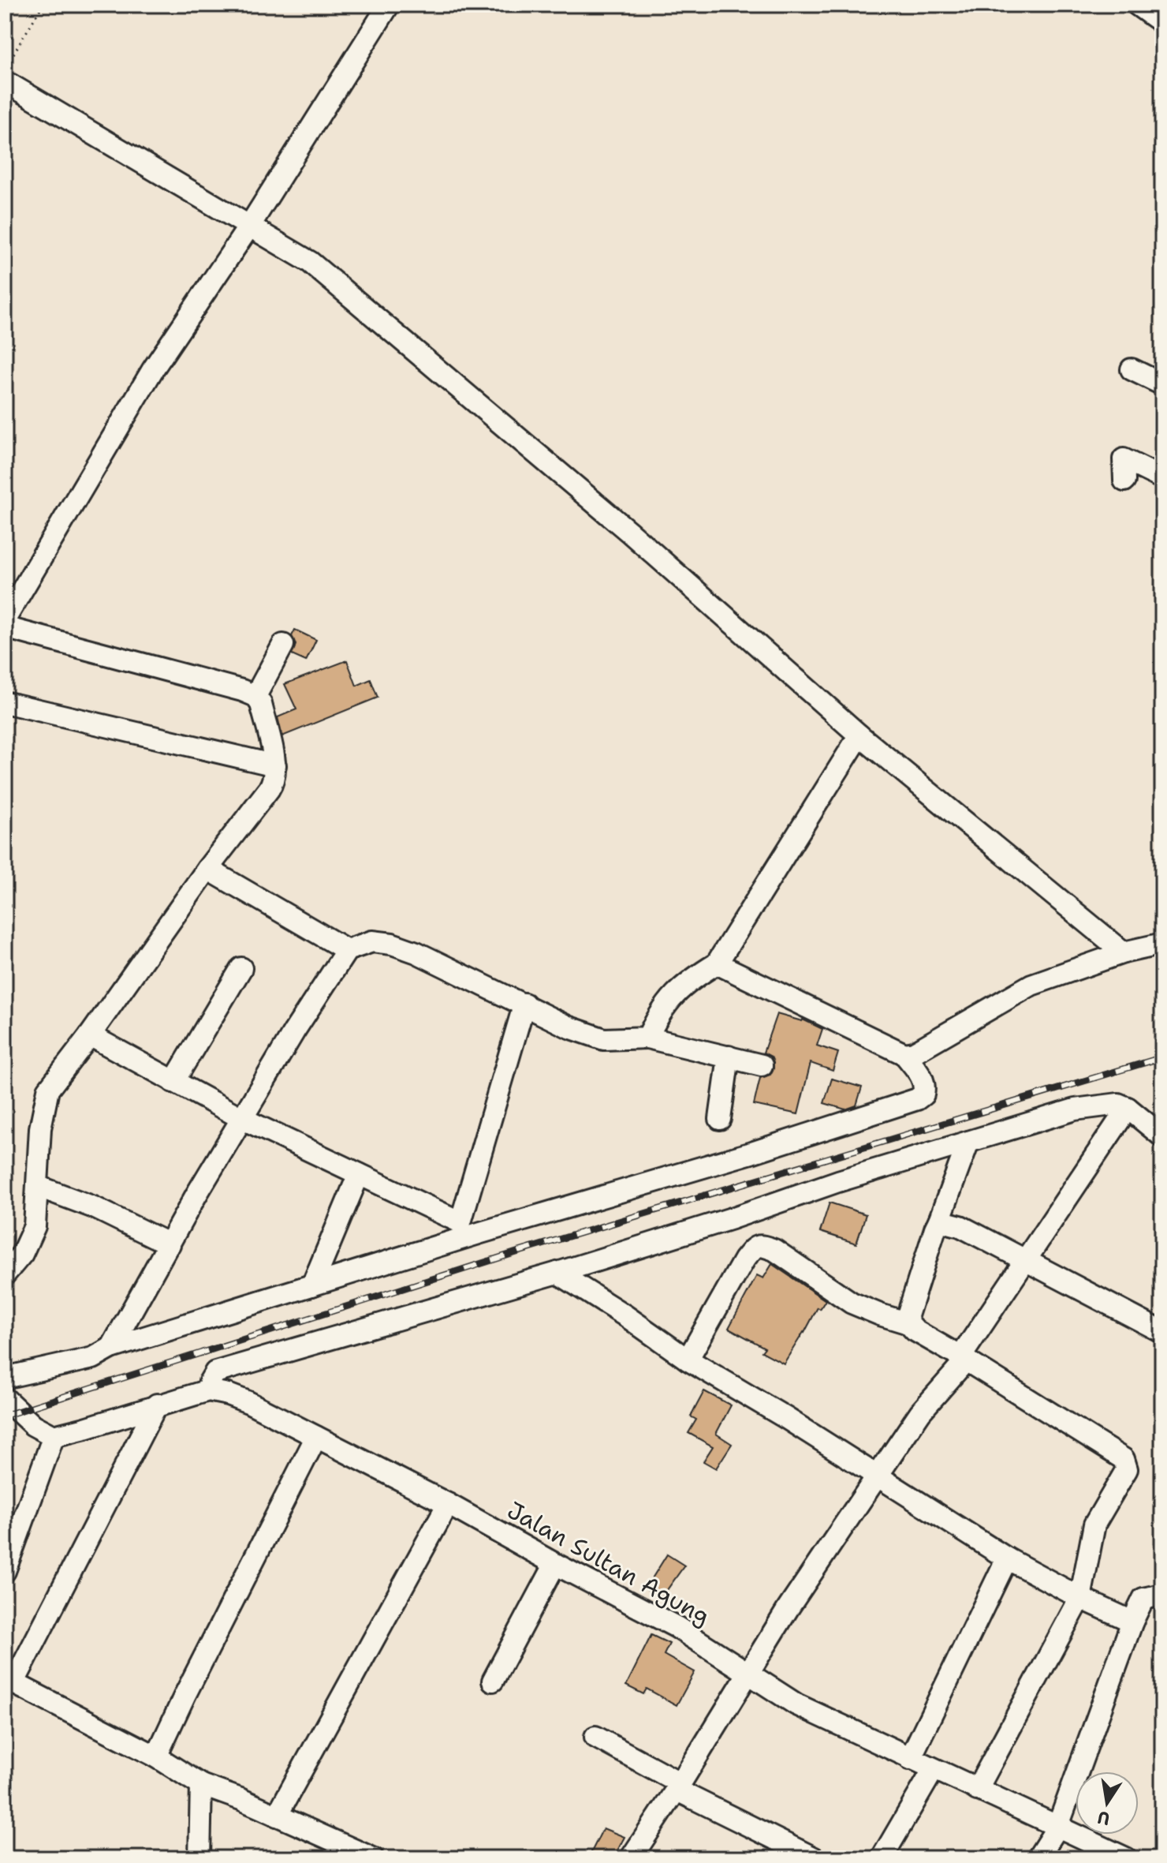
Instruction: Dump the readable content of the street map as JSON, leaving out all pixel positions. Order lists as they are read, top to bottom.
{
  "streets": {
    "street": ["Jalan Sultan Agung"]
  },
  "north": "bottom"
}
